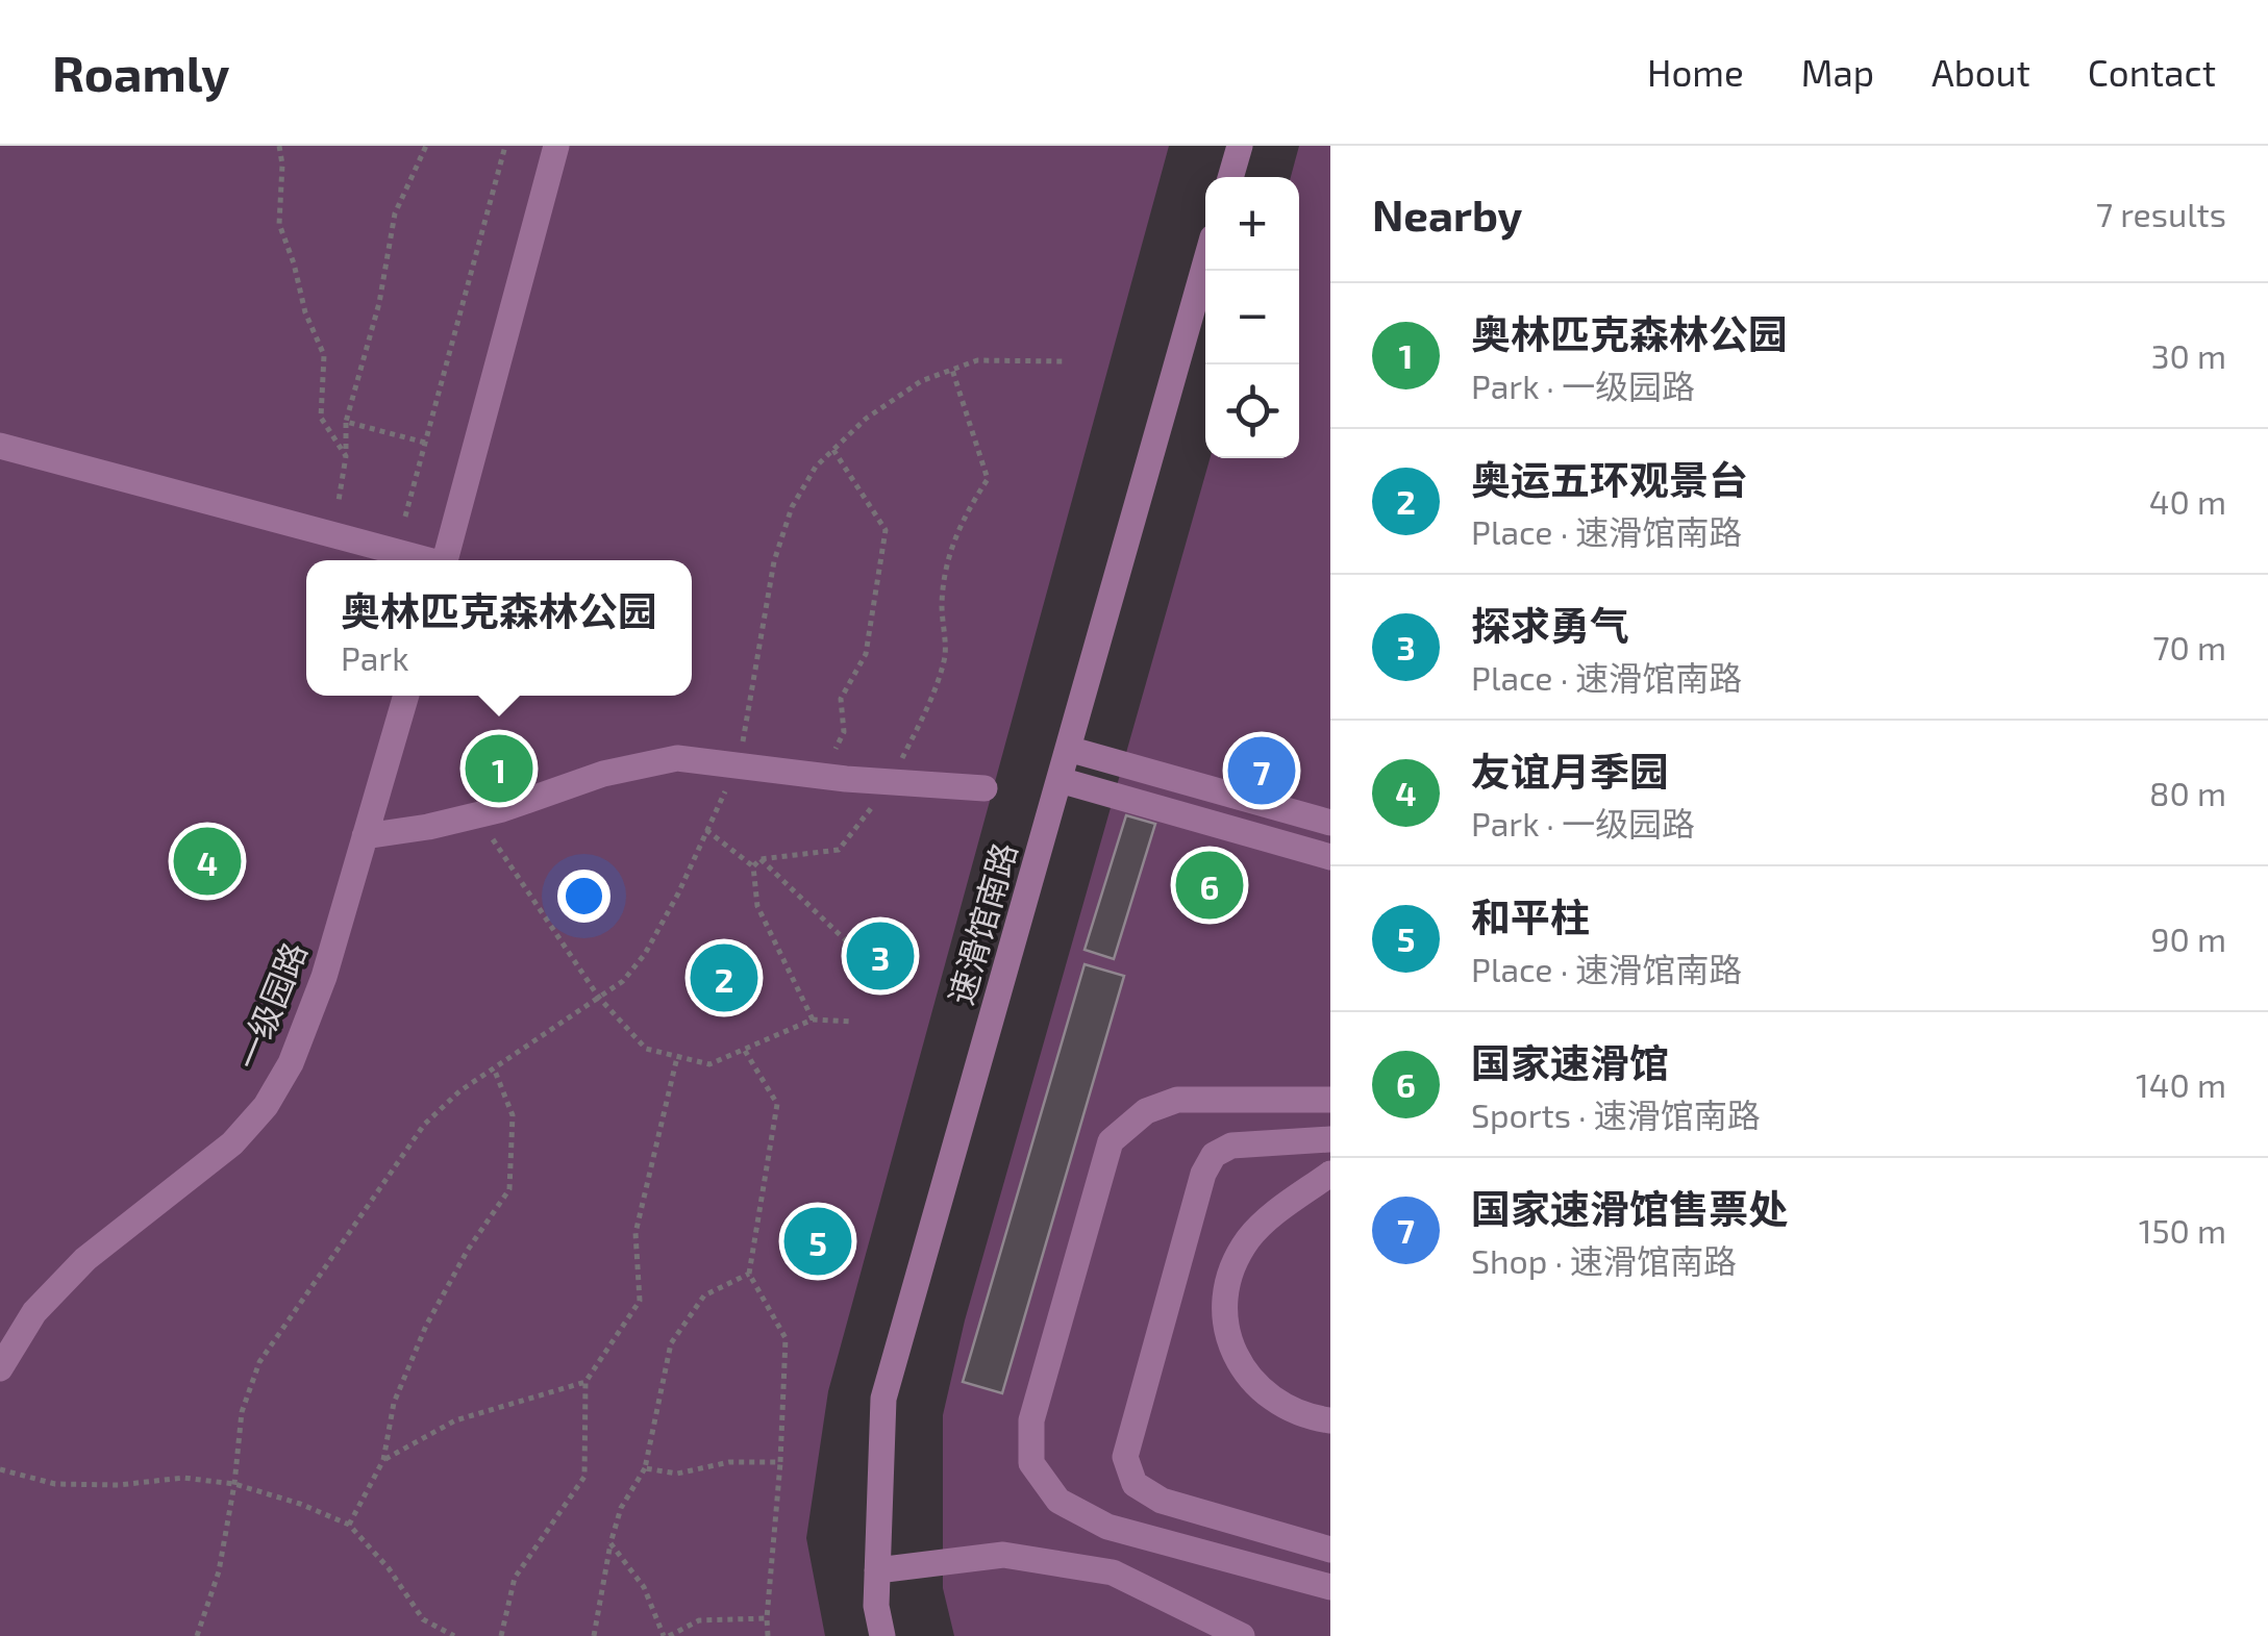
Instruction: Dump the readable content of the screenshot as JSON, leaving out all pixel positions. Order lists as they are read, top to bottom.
{
  "streets": {
    "street": ["速滑馆南路", "一级园路"]
  },
  "page": {
    "header": "Roamly",
    "nav": [
      "Home",
      "Map",
      "About",
      "Contact"
    ],
    "heading": ["Nearby", "7 results"],
    "map_buttons": ["+", "−"],
    "list": [
      {
        "mark": "1",
        "name": "奥林匹克森林公园",
        "note": "Park · 一级园路",
        "value": "30 m"
      },
      {
        "mark": "2",
        "name": "奥运五环观景台",
        "note": "Place · 速滑馆南路",
        "value": "40 m"
      },
      {
        "mark": "3",
        "name": "探求勇气",
        "note": "Place · 速滑馆南路",
        "value": "70 m"
      },
      {
        "mark": "4",
        "name": "友谊月季园",
        "note": "Park · 一级园路",
        "value": "80 m"
      },
      {
        "mark": "5",
        "name": "和平柱",
        "note": "Place · 速滑馆南路",
        "value": "90 m"
      },
      {
        "mark": "6",
        "name": "国家速滑馆",
        "note": "Sports · 速滑馆南路",
        "value": "140 m"
      },
      {
        "mark": "7",
        "name": "国家速滑馆售票处",
        "note": "Shop · 速滑馆南路",
        "value": "150 m"
      }
    ],
    "popup": ["奥林匹克森林公园", "Park"],
    "pins": [
      "1",
      "7",
      "4",
      "6",
      "3",
      "2",
      "5"
    ]
  }
}
